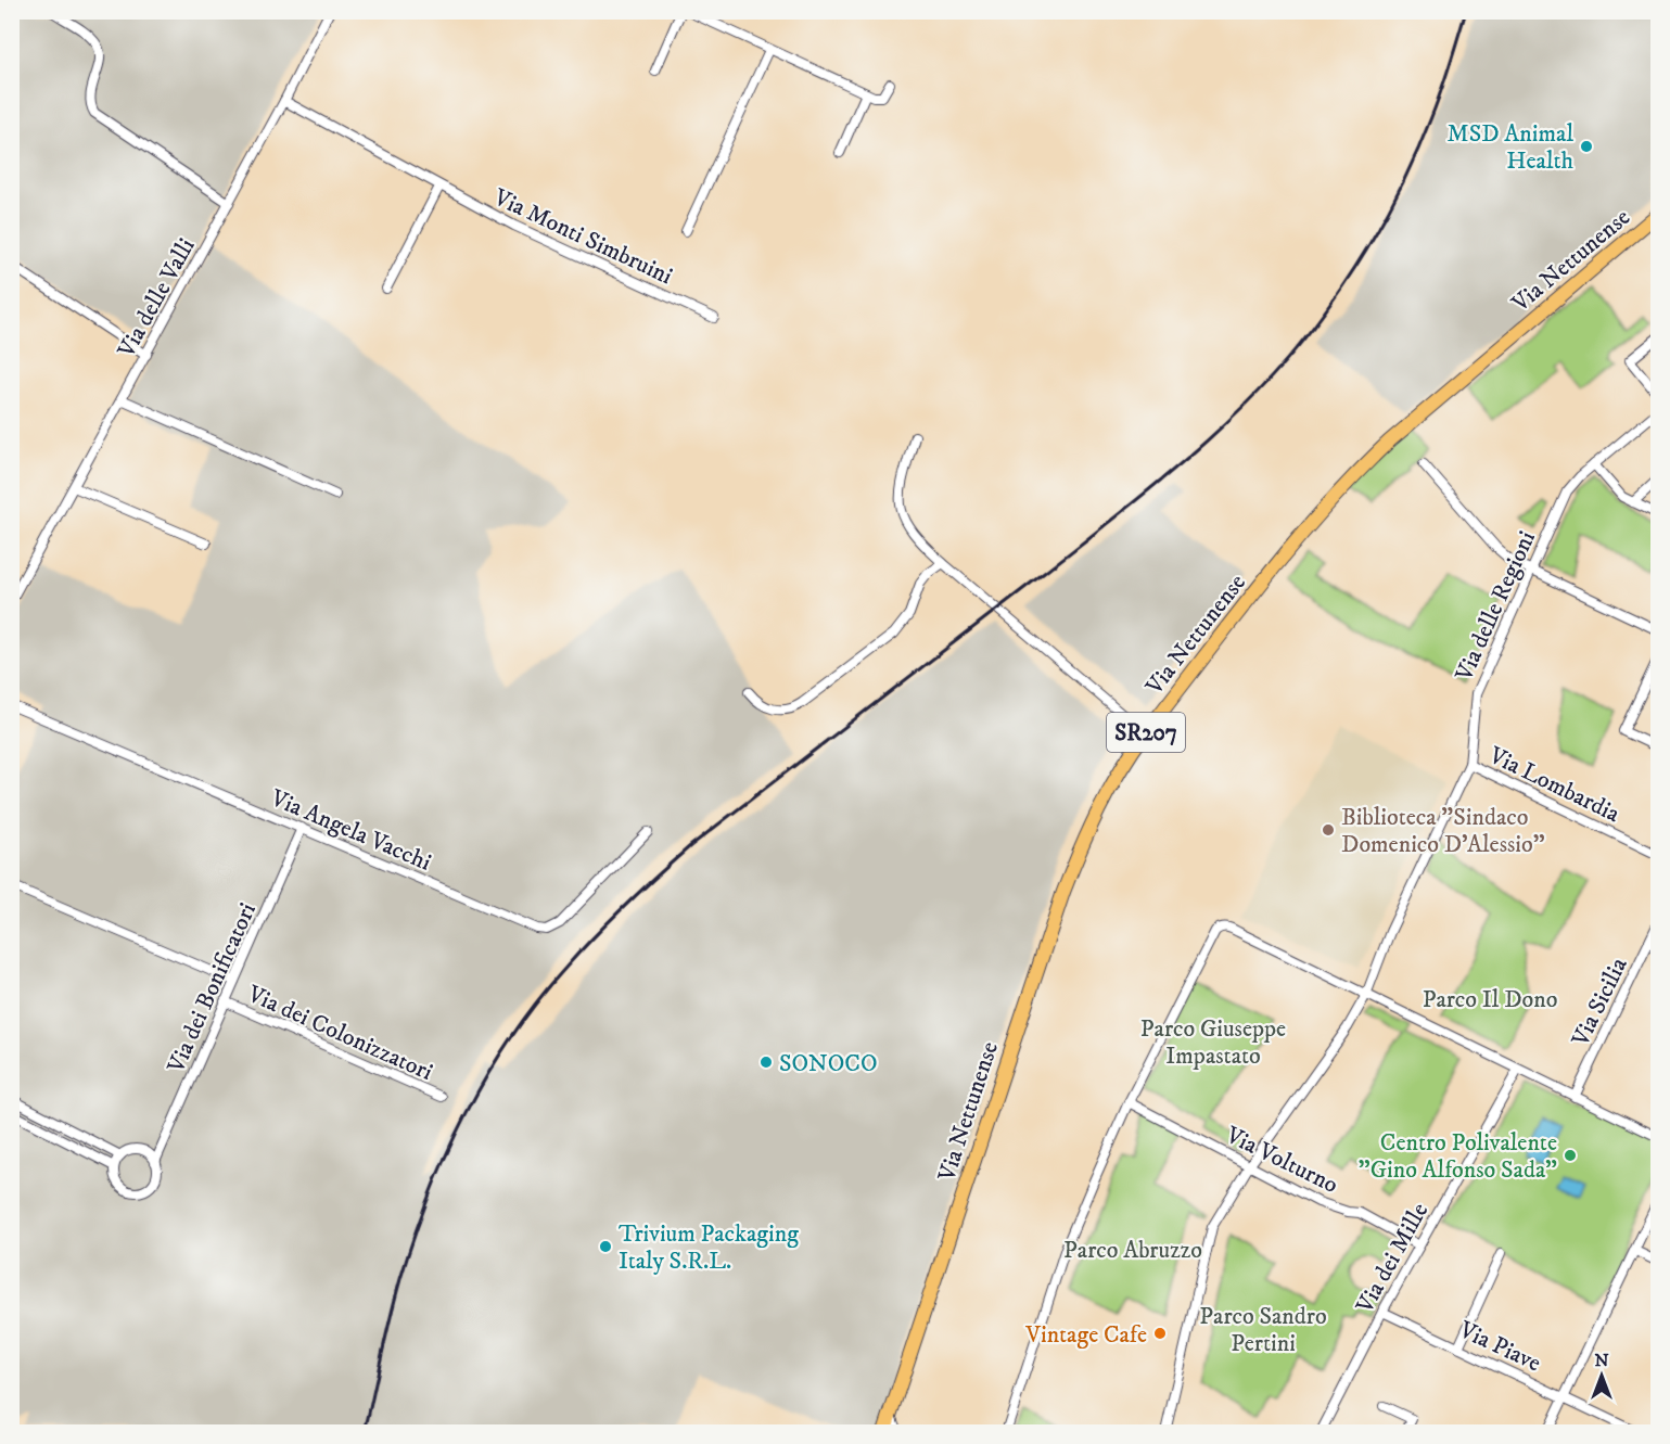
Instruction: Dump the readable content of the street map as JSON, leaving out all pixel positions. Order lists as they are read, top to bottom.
{
  "streets": {
    "main road": ["Via Nettunense", "SR207"],
    "street": [
      "Via Monti Simbruini",
      "Via delle Valli",
      "Via delle Regioni",
      "Via Lombardia",
      "Via Angela Vacchi",
      "Via dei Bonificatori",
      "Via Sicilia",
      "Via dei Colonizzatori",
      "Via Volturno",
      "Via dei Mille",
      "Via Piave"
    ]
  },
  "crossings": [
    ["Via Monti Simbruini", "Via delle Valli"],
    ["Via delle Regioni", "Via Lombardia"],
    ["Via delle Regioni", "Via Volturno"],
    ["Via Angela Vacchi", "Via dei Bonificatori"],
    ["Via dei Bonificatori", "Via dei Colonizzatori"],
    ["Via Volturno", "Via dei Mille"],
    ["Via dei Mille", "Via Piave"]
  ],
  "parks": [
    "Parco Il Dono",
    "Parco Giuseppe Impastato",
    "Parco Abruzzo",
    "Parco Sandro Pertini"
  ],
  "places": [
    "MSD Animal Health",
    "Biblioteca \"Sindaco Domenico D'Alessio\"",
    "SONOCO",
    "Centro Polivalente \"Gino Alfonso Sada\"",
    "Trivium Packaging Italy S.R.L.",
    "Vintage Cafe"
  ],
  "north": "top"
}
